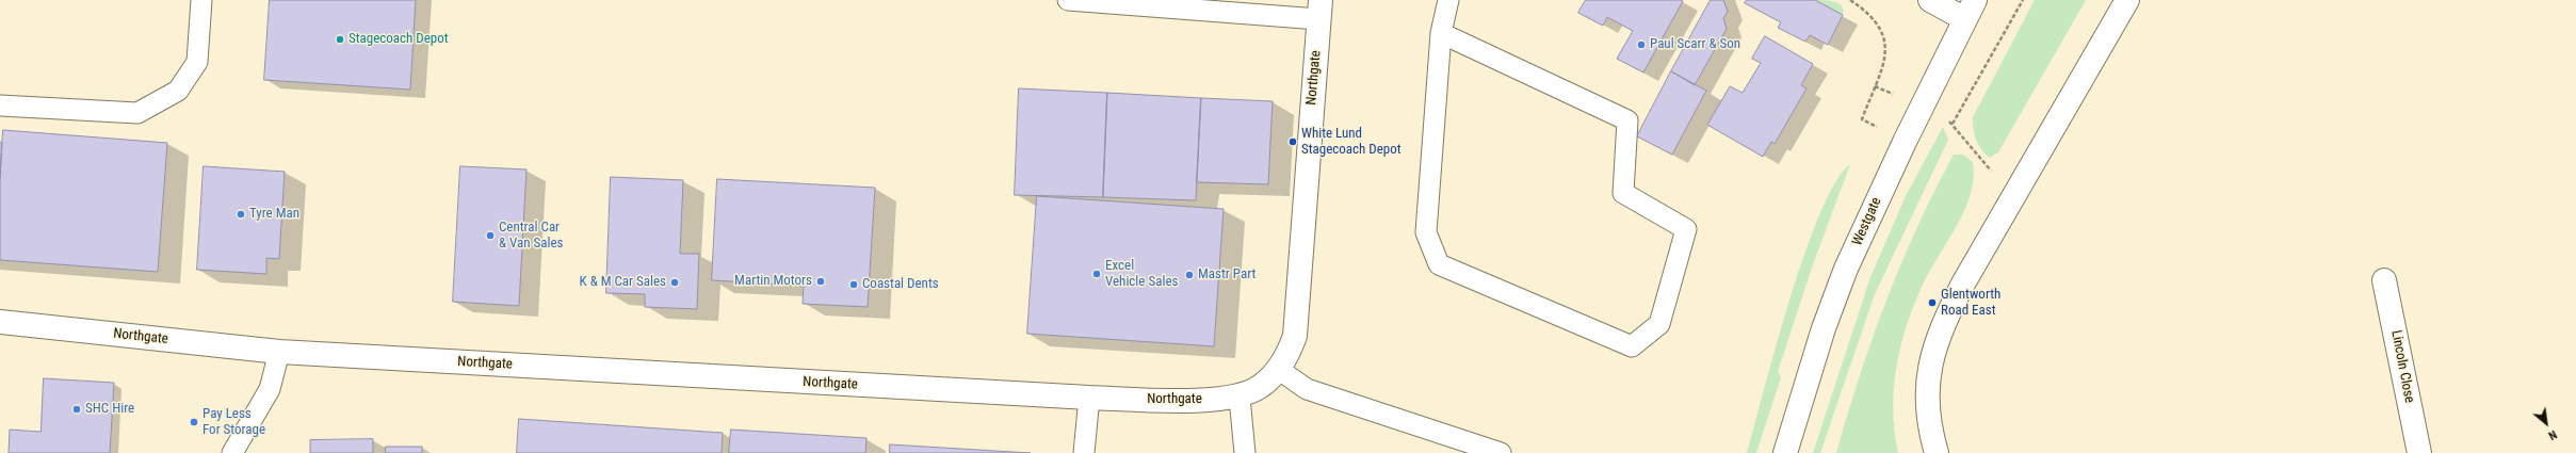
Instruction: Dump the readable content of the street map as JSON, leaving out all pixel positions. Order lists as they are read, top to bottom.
{
  "streets": {
    "street": ["Northgate", "Westgate", "Lincoln Close"]
  },
  "places": [
    "Stagecoach Depot",
    "Paul Scarr & Son",
    "White Lund Stagecoach Depot",
    "Tyre Man",
    "Central Car & Van Sales",
    "Excel Vehicle Sales",
    "Mastr Part",
    "Martin Motors",
    "K & M Car Sales",
    "Coastal Dents",
    "Glentworth Road East",
    "SHC Hire",
    "Pay Less For Storage"
  ],
  "north": "bottom right"
}
